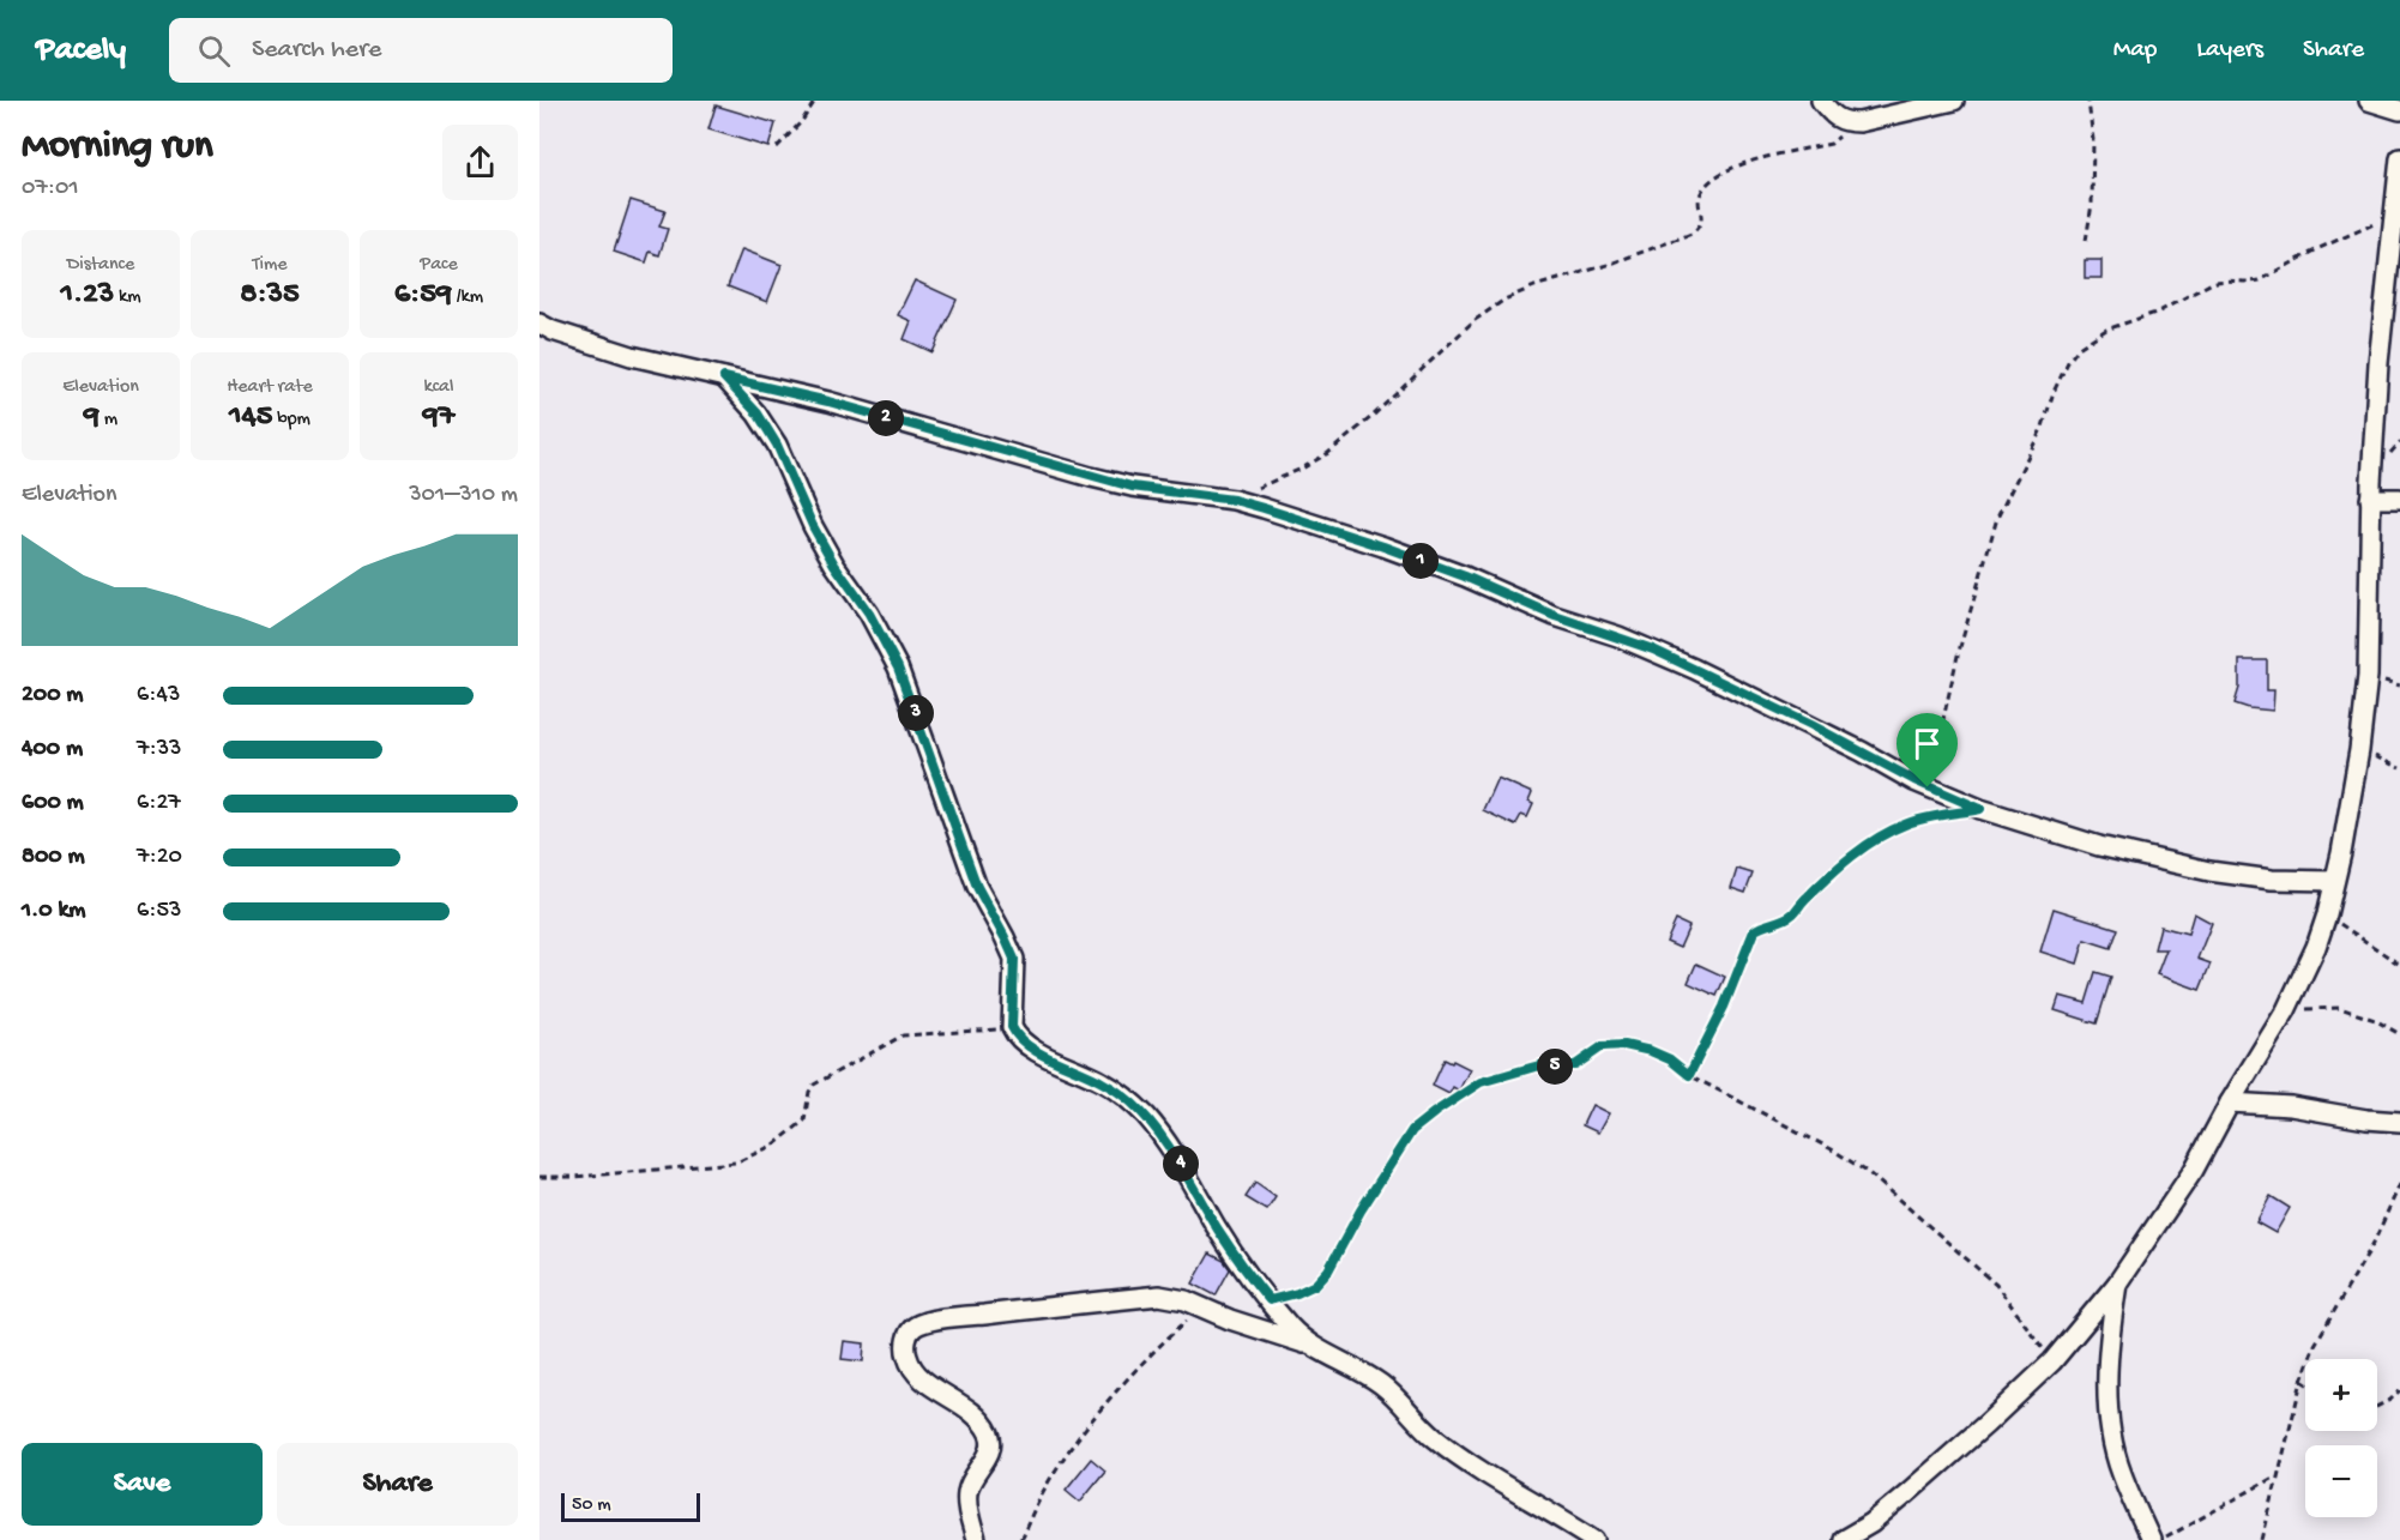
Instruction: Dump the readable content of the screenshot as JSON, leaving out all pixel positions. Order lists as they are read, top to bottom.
{
  "scale_bar": "50 m",
  "page": {
    "header": "Pacely",
    "search": "Search here",
    "nav": ["Map", "Layers", "Share"],
    "heading": ["Morning run", "07:01"],
    "stats": [
      ["Distance", "1.23 km"],
      ["Time", "8:35"],
      ["Pace", "6:59 /km"],
      ["Elevation", "9 m"],
      ["Heart rate", "145 bpm"],
      ["kcal", "97"]
    ],
    "pins": [
      "2",
      "1",
      "3",
      "5",
      "4"
    ],
    "chart": ["Elevation", "301–310 m"],
    "list": [
      {
        "name": "200 m",
        "note": "6:43"
      },
      {
        "name": "400 m",
        "note": "7:33"
      },
      {
        "name": "600 m",
        "note": "6:27"
      },
      {
        "name": "800 m",
        "note": "7:20"
      },
      {
        "name": "1.0 km",
        "note": "6:53"
      }
    ],
    "map_buttons": ["+", "−"],
    "buttons": ["Save", "Share"],
    "scale": "50 m"
  }
}
